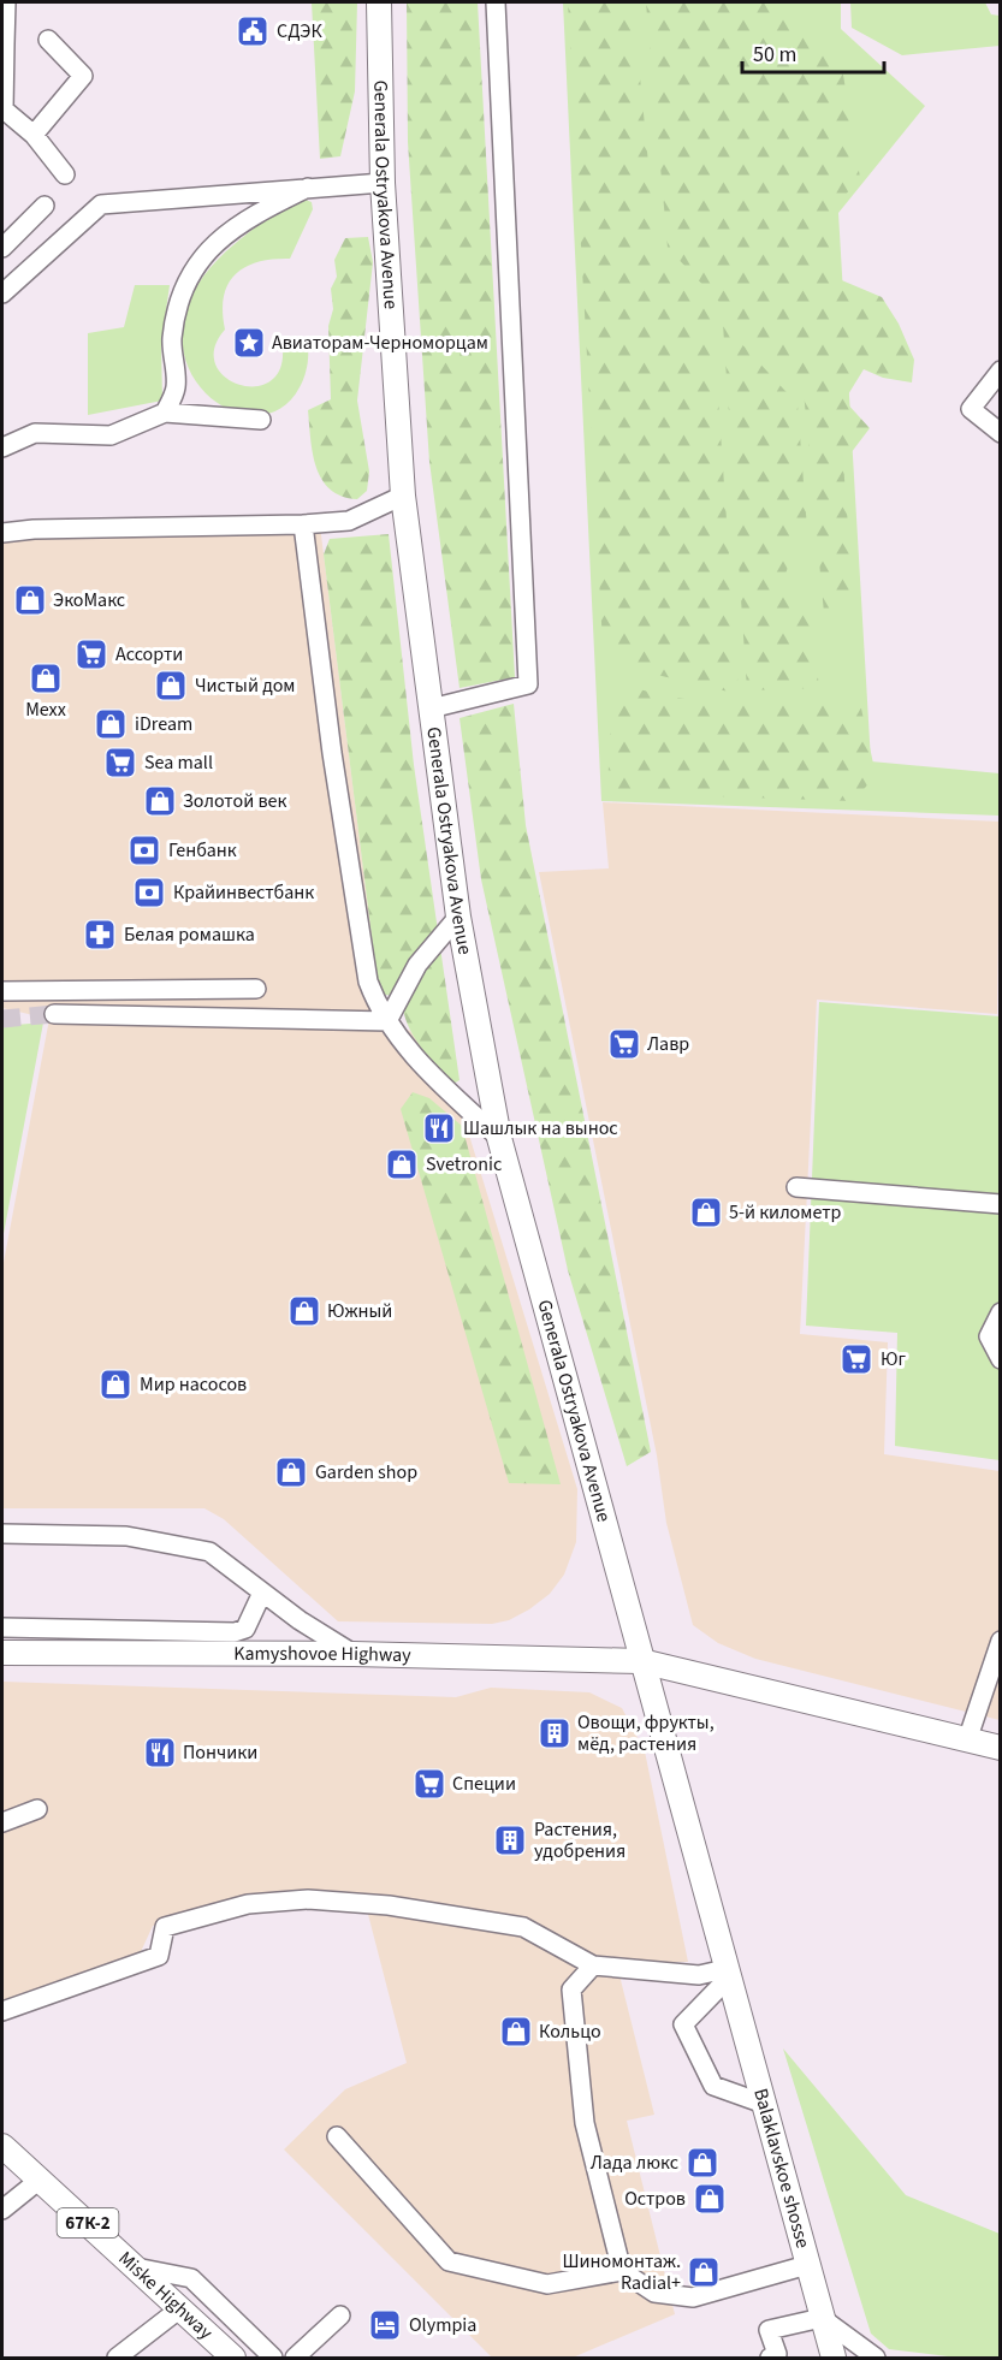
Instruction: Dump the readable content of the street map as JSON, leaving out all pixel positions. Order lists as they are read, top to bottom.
{
  "streets": {
    "main road": [
      "Generala Ostryakova Avenue",
      "Kamyshovoe Highway",
      "Balaklavskoe shosse",
      "67К-2",
      "Miske Highway"
    ]
  },
  "crossings": [
    ["Generala Ostryakova Avenue", "Kamyshovoe Highway"],
    ["Generala Ostryakova Avenue", "Balaklavskoe shosse"],
    ["Kamyshovoe Highway", "Balaklavskoe shosse"]
  ],
  "places": {
    "public building": ["СДЭК"],
    "place": ["Авиаторам-Черноморцам"],
    "shop": [
      "ЭкоМакс",
      "Mexx",
      "Чистый дом",
      "iDream",
      "Золотой век",
      "Svetronic",
      "5-й километр",
      "Южный",
      "Мир насосов",
      "Garden shop",
      "Кольцо",
      "Лада люкс",
      "Остров",
      "Шиномонтаж. Radial+"
    ],
    "supermarket": [
      "Ассорти",
      "Sea mall",
      "Лавр",
      "Юг",
      "Специи"
    ],
    "bank": ["Генбанк", "Крайинвестбанк"],
    "pharmacy": ["Белая ромашка"],
    "restaurant": ["Шашлык на вынос", "Пончики"],
    "building": ["Овощи, фрукты, мёд, растения", "Растения, удобрения"],
    "hotel": ["Olympia"]
  },
  "scale_bar": "50 m"
}
